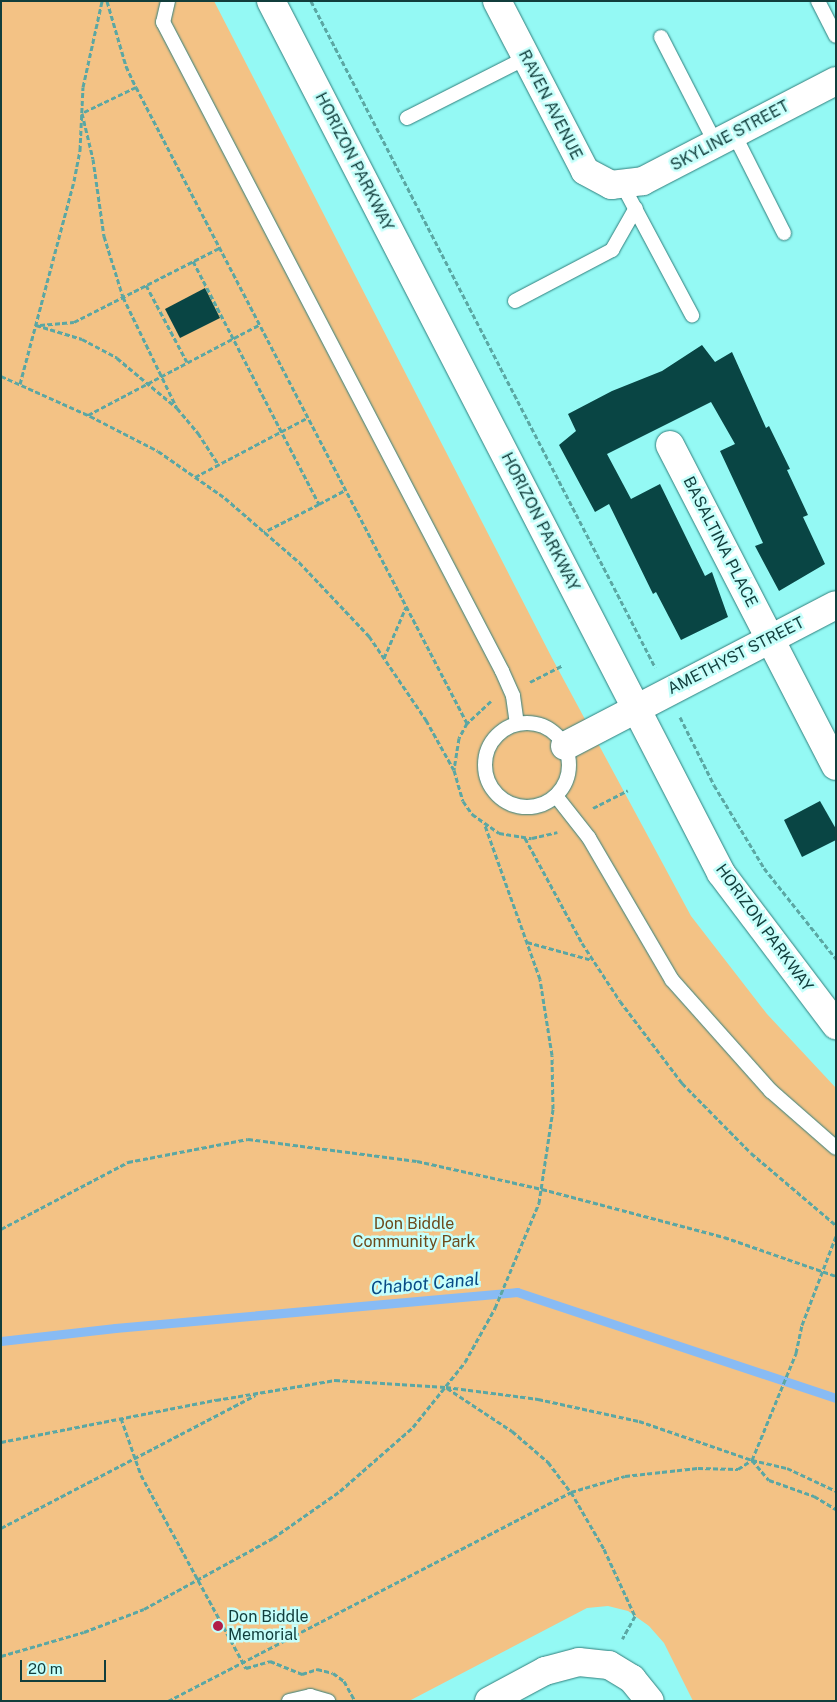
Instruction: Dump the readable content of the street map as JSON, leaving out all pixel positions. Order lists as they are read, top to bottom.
{
  "streets": {
    "street": [
      "RAVEN AVENUE",
      "SKYLINE STREET",
      "HORIZON PARKWAY",
      "BASALTINA PLACE",
      "AMETHYST STREET"
    ]
  },
  "crossings": [
    ["RAVEN AVENUE", "SKYLINE STREET"],
    ["HORIZON PARKWAY", "AMETHYST STREET"],
    ["BASALTINA PLACE", "AMETHYST STREET"]
  ],
  "water": ["Chabot Canal"],
  "parks": ["Don Biddle Community Park"],
  "places": ["Don Biddle Memorial"],
  "scale_bar": "20 m"
}
